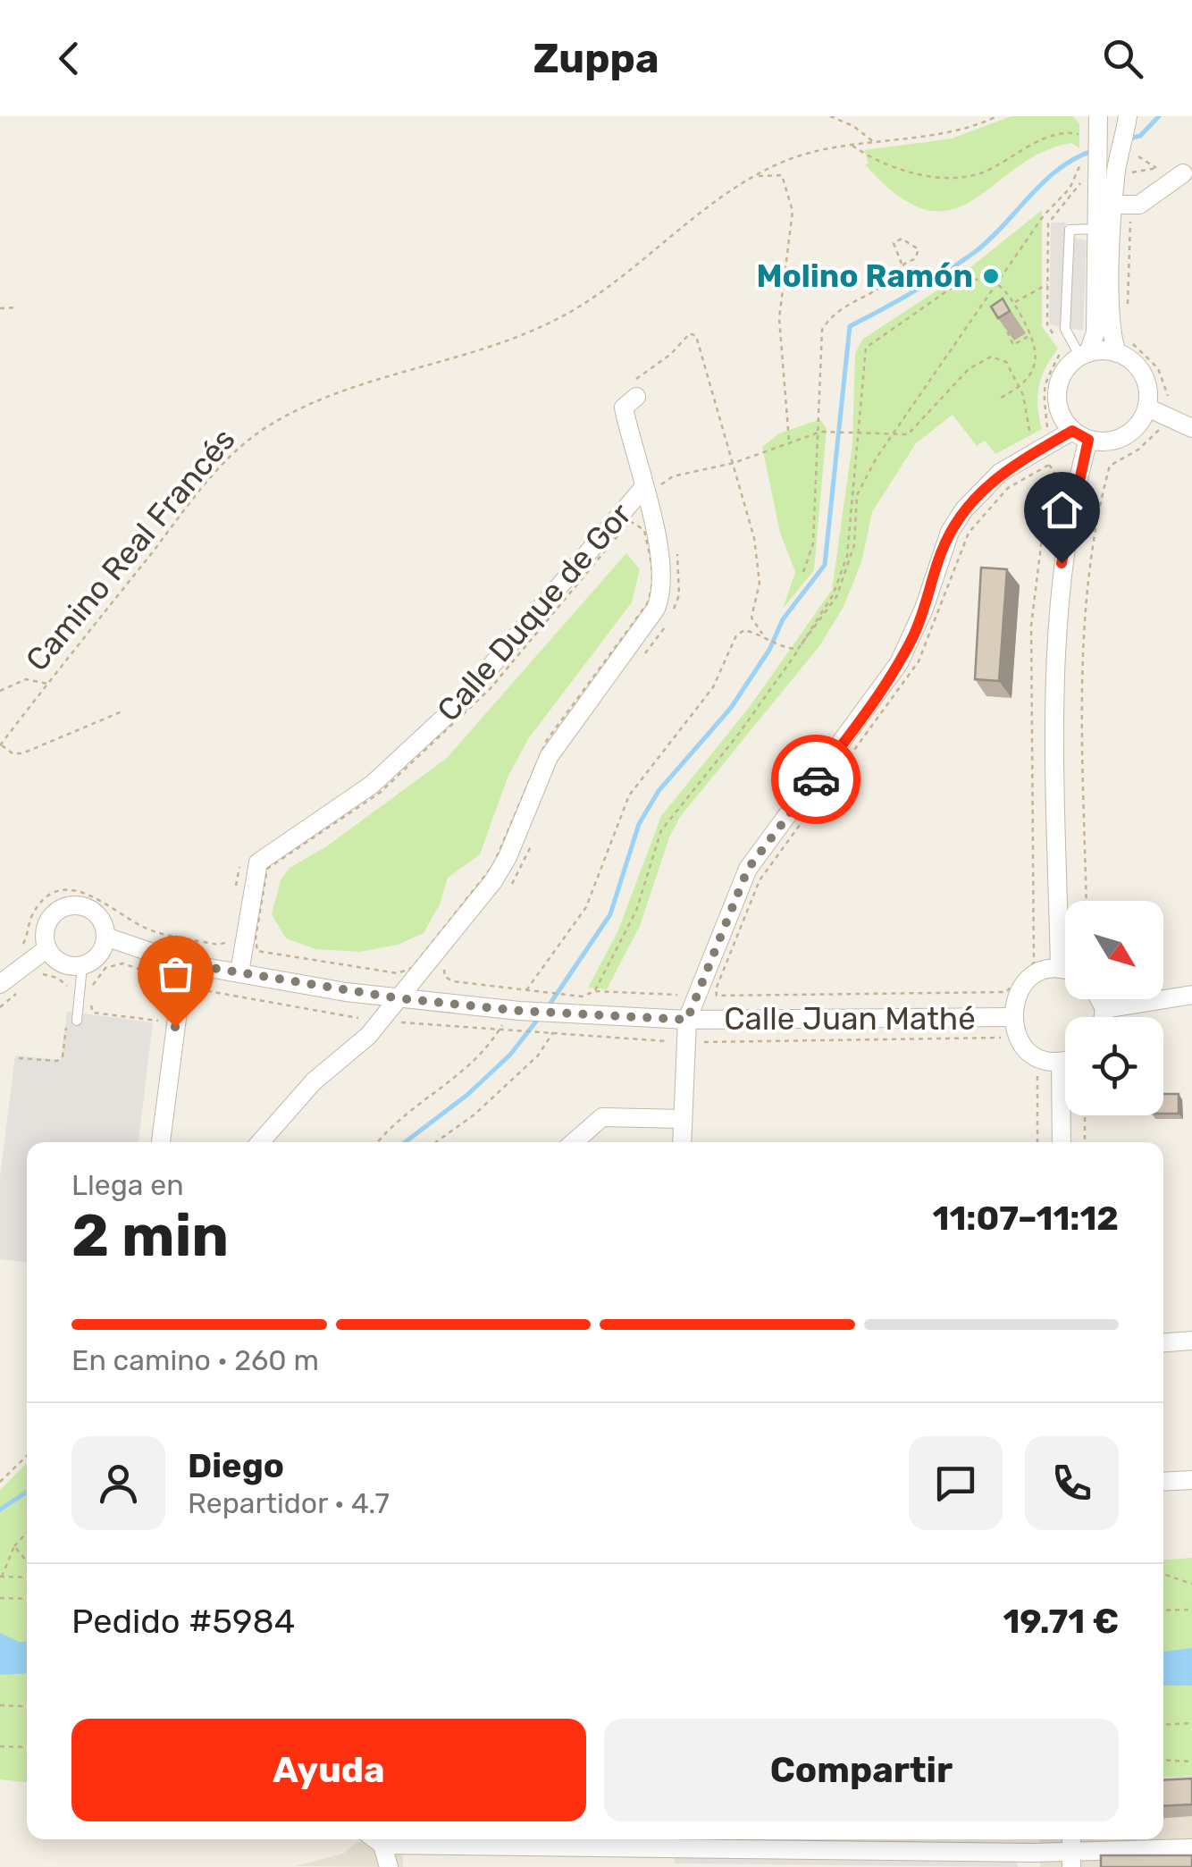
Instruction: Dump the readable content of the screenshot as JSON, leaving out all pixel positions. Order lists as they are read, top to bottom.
{
  "streets": {
    "street": ["Calle Duque de Gor", "Calle Juan Mathé"],
    "path": ["Camino Real Francés"]
  },
  "crossings": [
    ["Calle Duque de Gor", "Calle Juan Mathé"]
  ],
  "places": ["Molino Ramón"],
  "north": "bottom right",
  "page": {
    "header": "Zuppa",
    "heading": ["2 min", "Llega en", "11:07–11:12"],
    "panel": [
      "Diego",
      "Repartidor · 4.7",
      "Pedido #5984",
      "19.71 €"
    ],
    "bar": "En camino · 260 m",
    "buttons": ["Ayuda", "Compartir"]
  }
}
